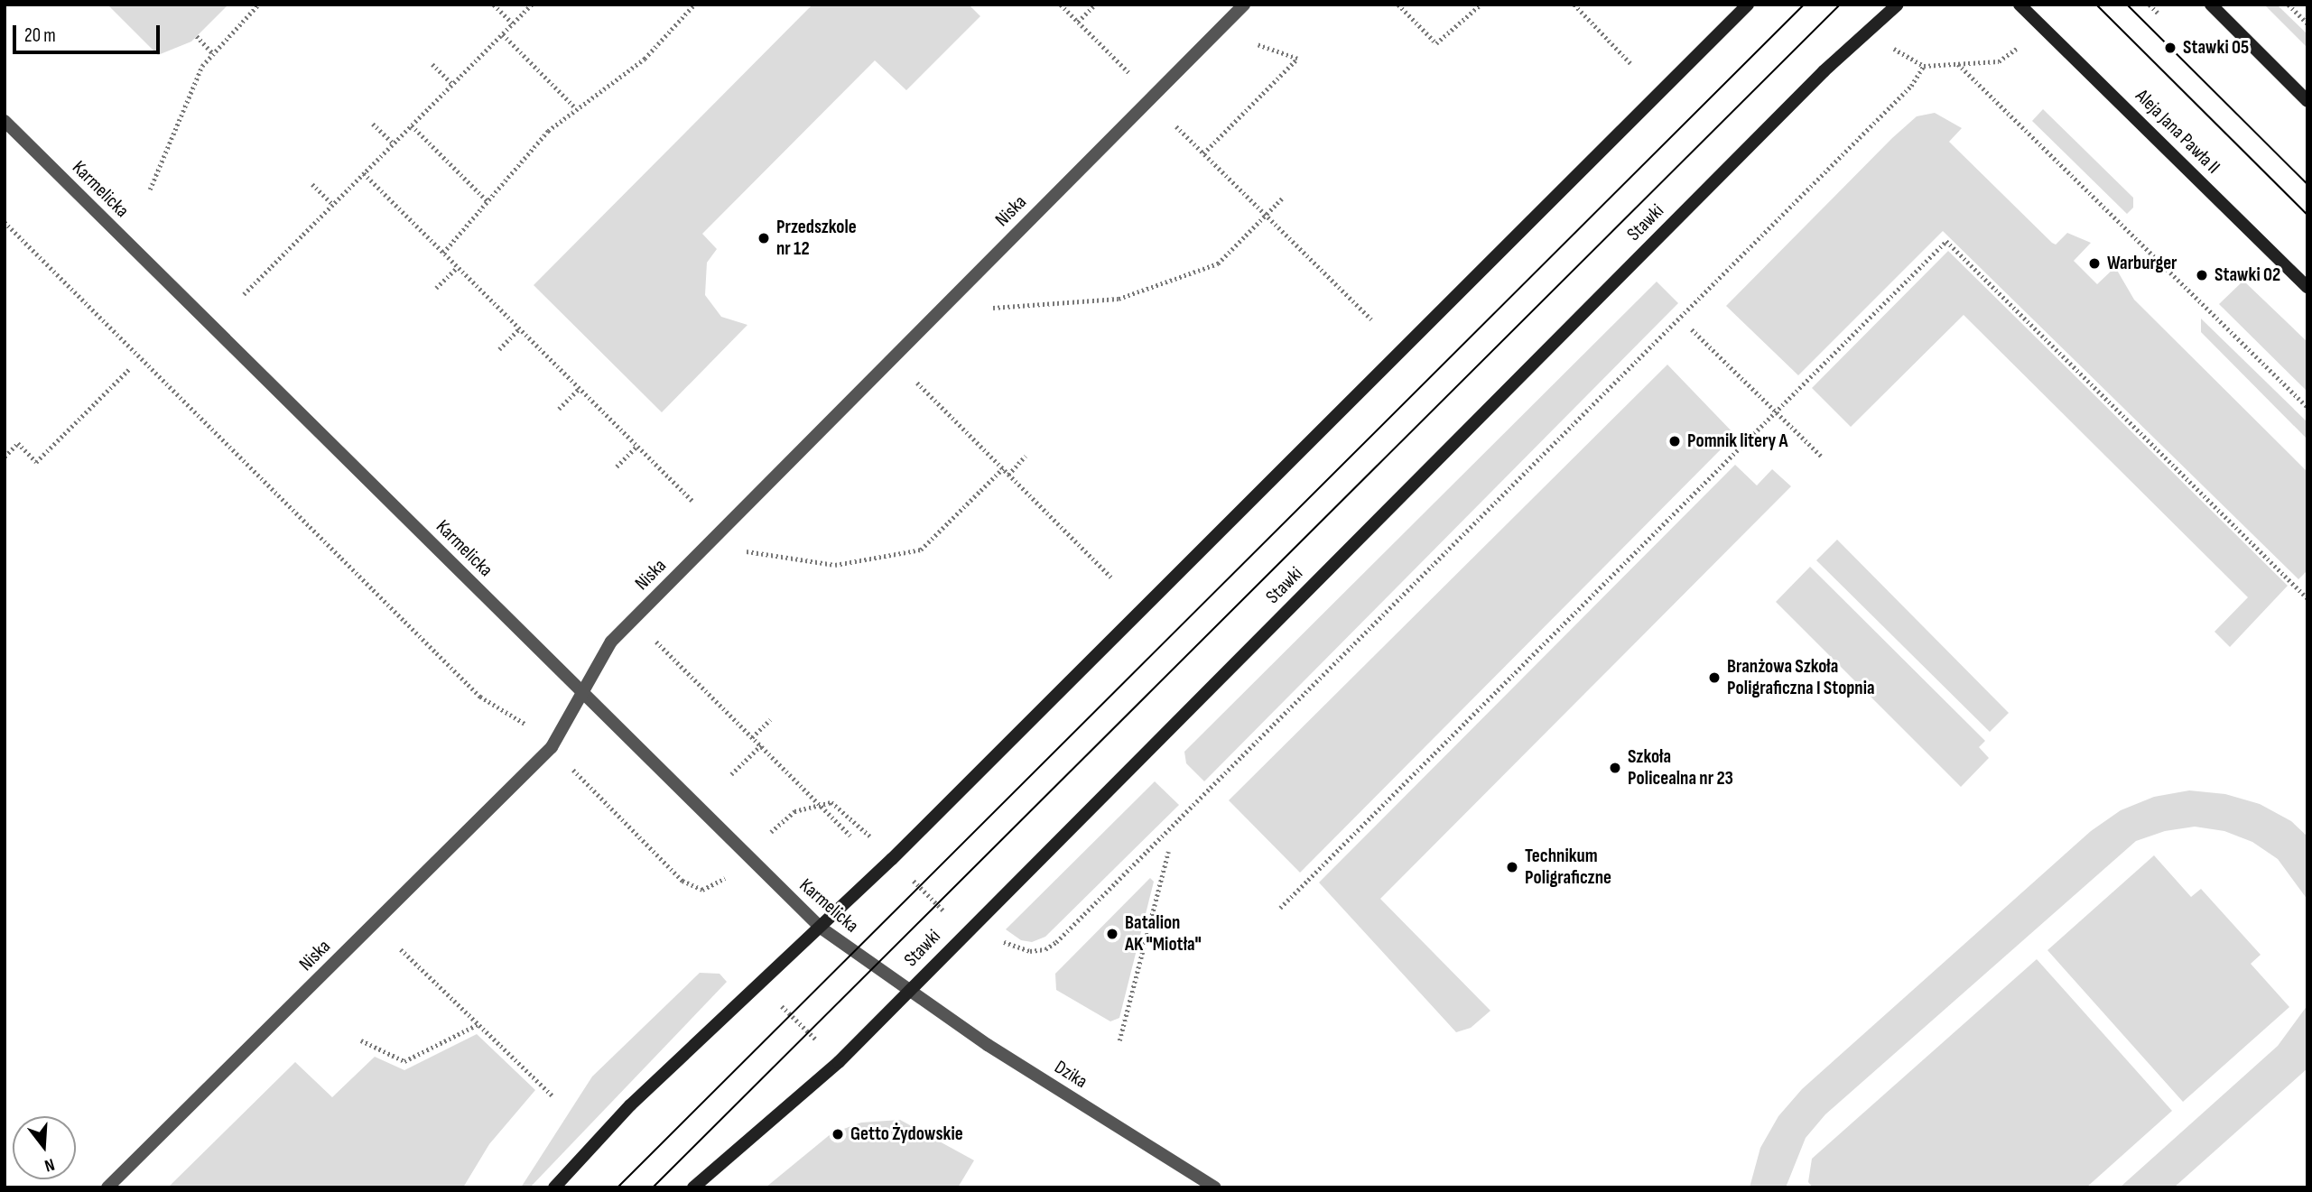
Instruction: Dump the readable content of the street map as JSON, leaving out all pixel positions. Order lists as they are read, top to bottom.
{
  "streets": {
    "street": [
      "Aleja Jana Pawła II",
      "Karmelicka",
      "Niska",
      "Stawki",
      "Dzika"
    ]
  },
  "crossings": [
    ["Karmelicka", "Niska"],
    ["Karmelicka", "Stawki"],
    ["Karmelicka", "Dzika"],
    ["Stawki", "Dzika"]
  ],
  "places": [
    "Stawki 05",
    "Przedszkole nr 12",
    "Warburger",
    "Stawki 02",
    "Pomnik litery A",
    "Branżowa Szkoła Poligraficzna I Stopnia",
    "Szkoła Policealna nr 23",
    "Technikum Poligraficzne",
    "Batalion AK \"Miotła\"",
    "Getto Żydowskie"
  ],
  "scale_bar": "20 m",
  "north": "bottom"
}
